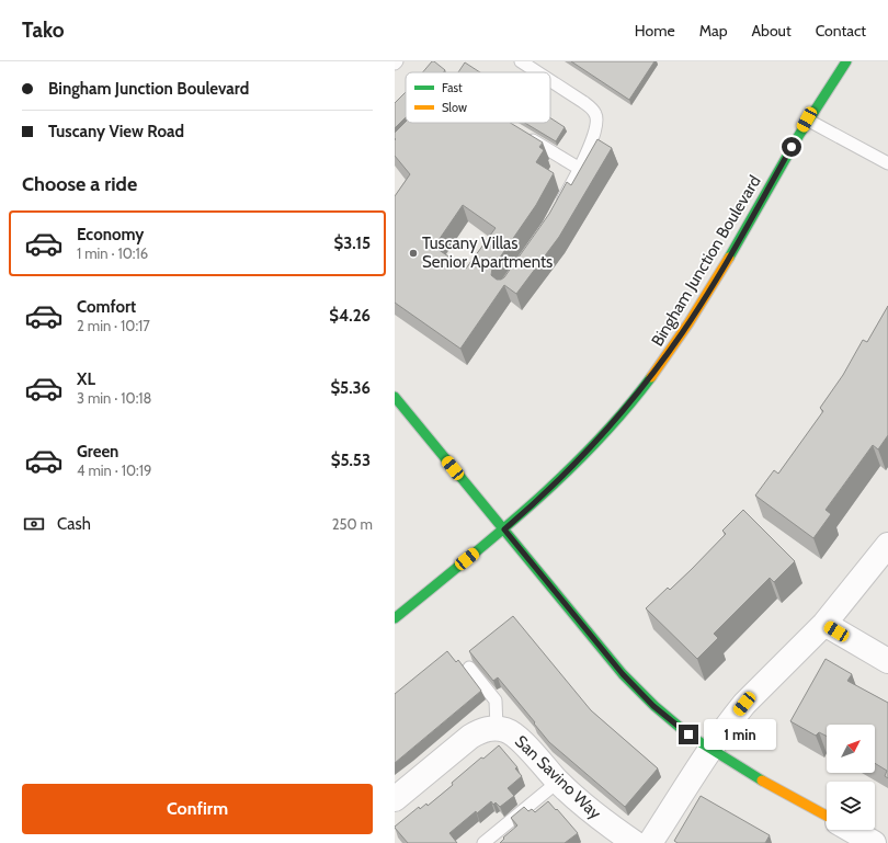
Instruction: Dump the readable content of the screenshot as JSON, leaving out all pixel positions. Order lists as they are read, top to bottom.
{
  "streets": {
    "main road": ["Bingham Junction Boulevard"],
    "street": ["San Savino Way"]
  },
  "places": ["Tuscany Villas Senior Apartments"],
  "legend": ["Fast", "Slow"],
  "north": "top right",
  "page": {
    "header": "Tako",
    "nav": [
      "Home",
      "Map",
      "About",
      "Contact"
    ],
    "banner": ["Bingham Junction Boulevard", "Tuscany View Road"],
    "heading": "Choose a ride",
    "list": [
      {
        "name": "Economy",
        "note": "1 min · 10:16",
        "value": "$3.15"
      },
      {
        "name": "Comfort",
        "note": "2 min · 10:17",
        "value": "$4.26"
      },
      {
        "name": "XL",
        "note": "3 min · 10:18",
        "value": "$5.36"
      },
      {
        "name": "Green",
        "note": "4 min · 10:19",
        "value": "$5.53"
      }
    ],
    "pay": ["Cash", "250 m"],
    "bubble": "1 min",
    "buttons": "Confirm"
  }
}
